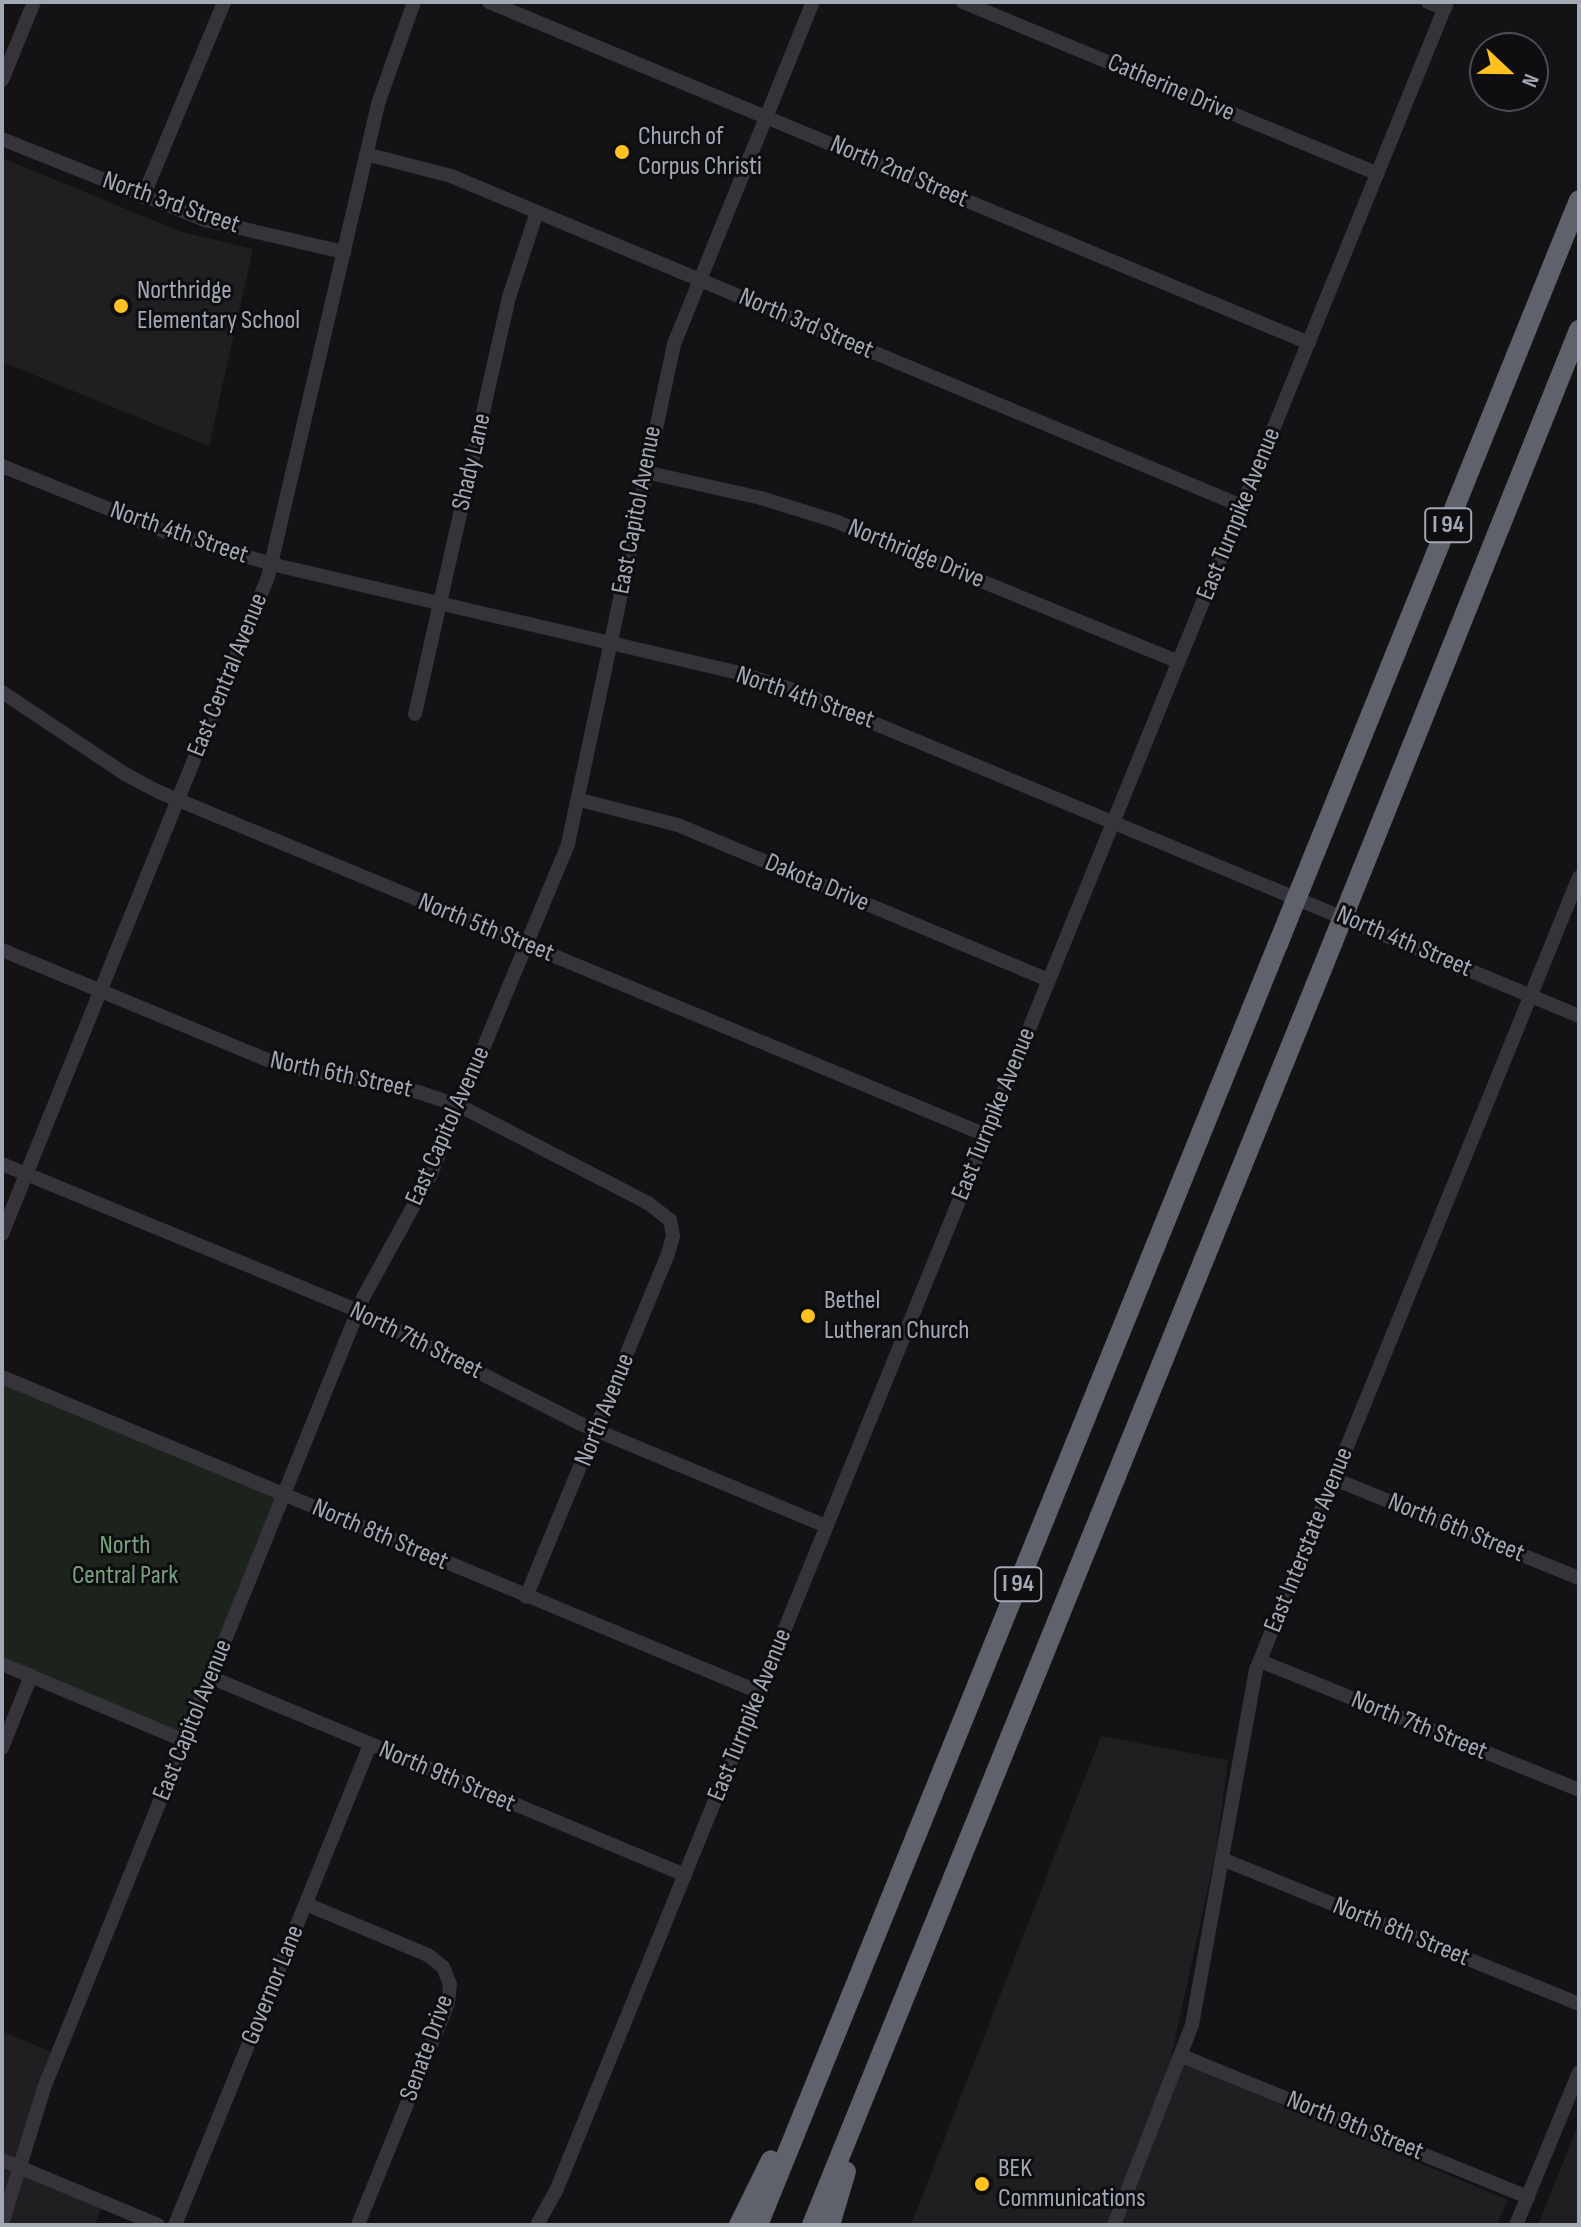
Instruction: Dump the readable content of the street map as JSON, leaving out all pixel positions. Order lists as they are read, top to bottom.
{
  "streets": {
    "highway": ["I 94"],
    "street": [
      "Catherine Drive",
      "North 2nd Street",
      "North 3rd Street",
      "Shady Lane",
      "East Capitol Avenue",
      "East Turnpike Avenue",
      "North 4th Street",
      "Northridge Drive",
      "East Central Avenue",
      "Dakota Drive",
      "North 5th Street",
      "North 6th Street",
      "North 7th Street",
      "North Avenue",
      "North 8th Street",
      "East Interstate Avenue",
      "North 9th Street",
      "Governor Lane",
      "Senate Drive"
    ]
  },
  "crossings": [
    ["Catherine Drive", "East Turnpike Avenue"],
    ["North 2nd Street", "East Capitol Avenue"],
    ["North 2nd Street", "East Turnpike Avenue"],
    ["North 3rd Street", "Shady Lane"],
    ["North 3rd Street", "East Capitol Avenue"],
    ["North 3rd Street", "East Turnpike Avenue"],
    ["North 3rd Street", "East Central Avenue"],
    ["Shady Lane", "North 4th Street"],
    ["East Capitol Avenue", "North 4th Street"],
    ["East Capitol Avenue", "Northridge Drive"],
    ["East Capitol Avenue", "Dakota Drive"],
    ["East Capitol Avenue", "North 5th Street"],
    ["East Capitol Avenue", "North 6th Street"],
    ["East Capitol Avenue", "North 7th Street"],
    ["East Capitol Avenue", "North 8th Street"],
    ["East Capitol Avenue", "North 9th Street"],
    ["East Turnpike Avenue", "North 4th Street"],
    ["East Turnpike Avenue", "Northridge Drive"],
    ["East Turnpike Avenue", "Dakota Drive"],
    ["East Turnpike Avenue", "North 5th Street"],
    ["East Turnpike Avenue", "North 7th Street"],
    ["East Turnpike Avenue", "North 8th Street"],
    ["East Turnpike Avenue", "North 9th Street"],
    ["North 4th Street", "East Central Avenue"],
    ["North 4th Street", "East Interstate Avenue"],
    ["East Central Avenue", "North 5th Street"],
    ["East Central Avenue", "North 6th Street"],
    ["East Central Avenue", "North 7th Street"],
    ["North 6th Street", "North Avenue"],
    ["North 6th Street", "East Interstate Avenue"],
    ["North 7th Street", "North Avenue"],
    ["North 7th Street", "East Interstate Avenue"],
    ["North Avenue", "North 8th Street"],
    ["North 8th Street", "East Interstate Avenue"],
    ["East Interstate Avenue", "North 9th Street"],
    ["North 9th Street", "Governor Lane"],
    ["Governor Lane", "Senate Drive"]
  ],
  "parks": ["North Central Park"],
  "places": [
    "Church of Corpus Christi",
    "Northridge Elementary School",
    "Bethel Lutheran Church",
    "BEK Communications"
  ],
  "north": "right"
}
